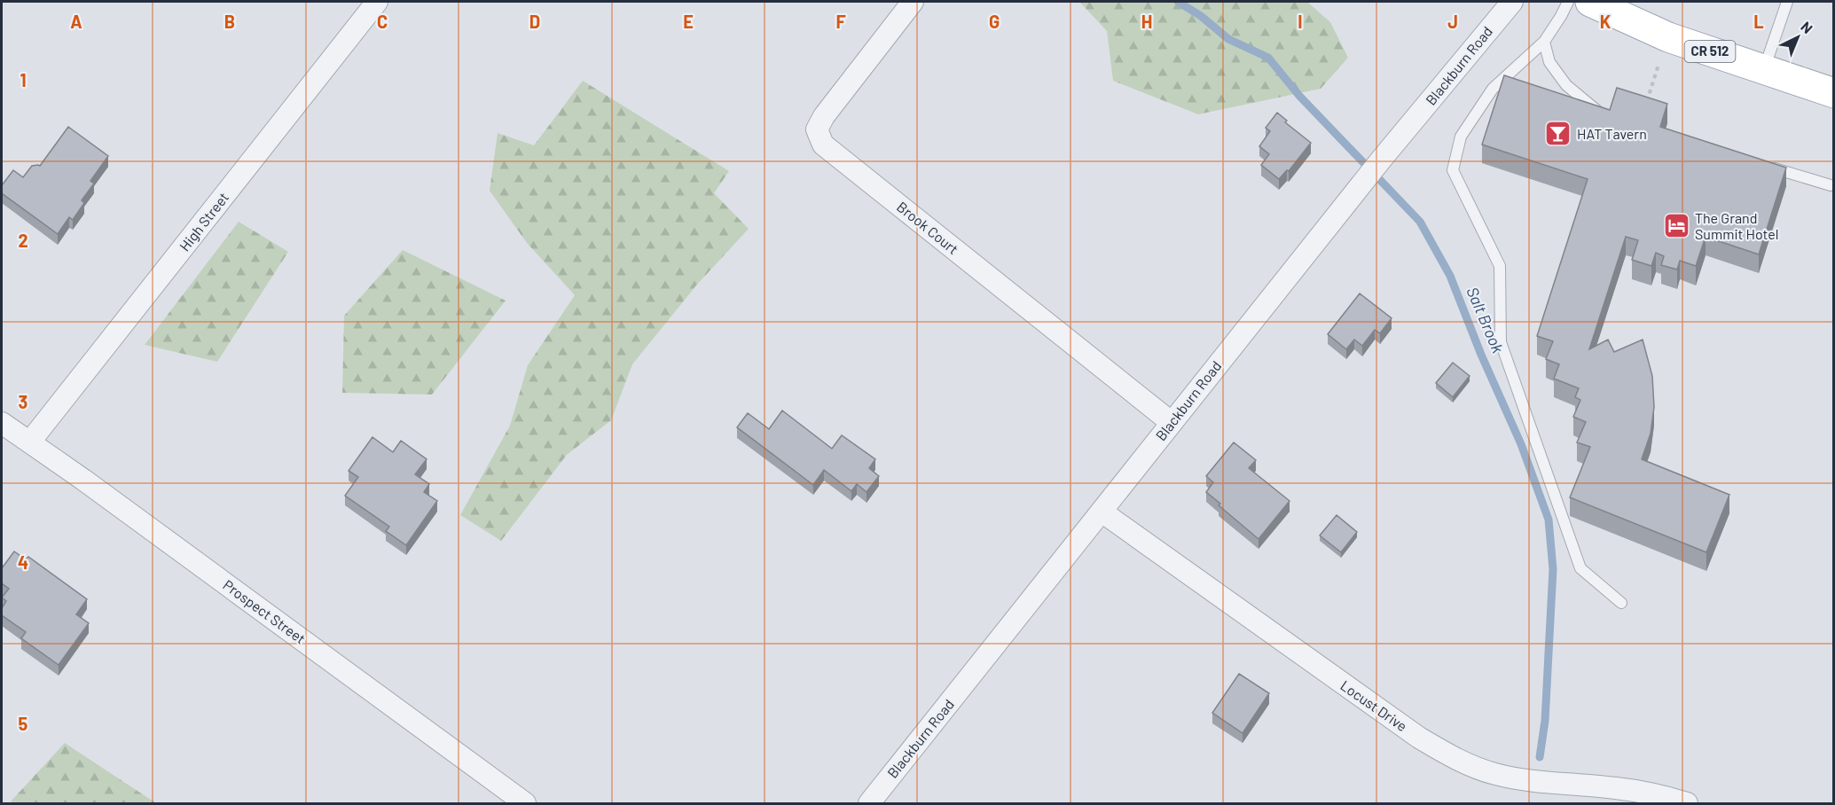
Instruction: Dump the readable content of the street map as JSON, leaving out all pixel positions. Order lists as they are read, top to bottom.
{
  "streets": {
    "main road": ["CR 512"],
    "street": [
      "Blackburn Road",
      "High Street",
      "Brook Court",
      "Prospect Street",
      "Locust Drive"
    ]
  },
  "crossings": [
    ["Blackburn Road", "Brook Court"],
    ["Blackburn Road", "Locust Drive"],
    ["High Street", "Prospect Street"]
  ],
  "water": ["Salt Brook"],
  "places": {
    "bar": ["HAT Tavern"],
    "hotel": ["The Grand Summit Hotel"]
  },
  "north": "top right",
  "grid": {
    "columns": [
      "A",
      "B",
      "C",
      "D",
      "E",
      "F",
      "G",
      "H",
      "I",
      "J",
      "K",
      "L"
    ],
    "rows": [
      "1",
      "2",
      "3",
      "4",
      "5"
    ]
  }
}
